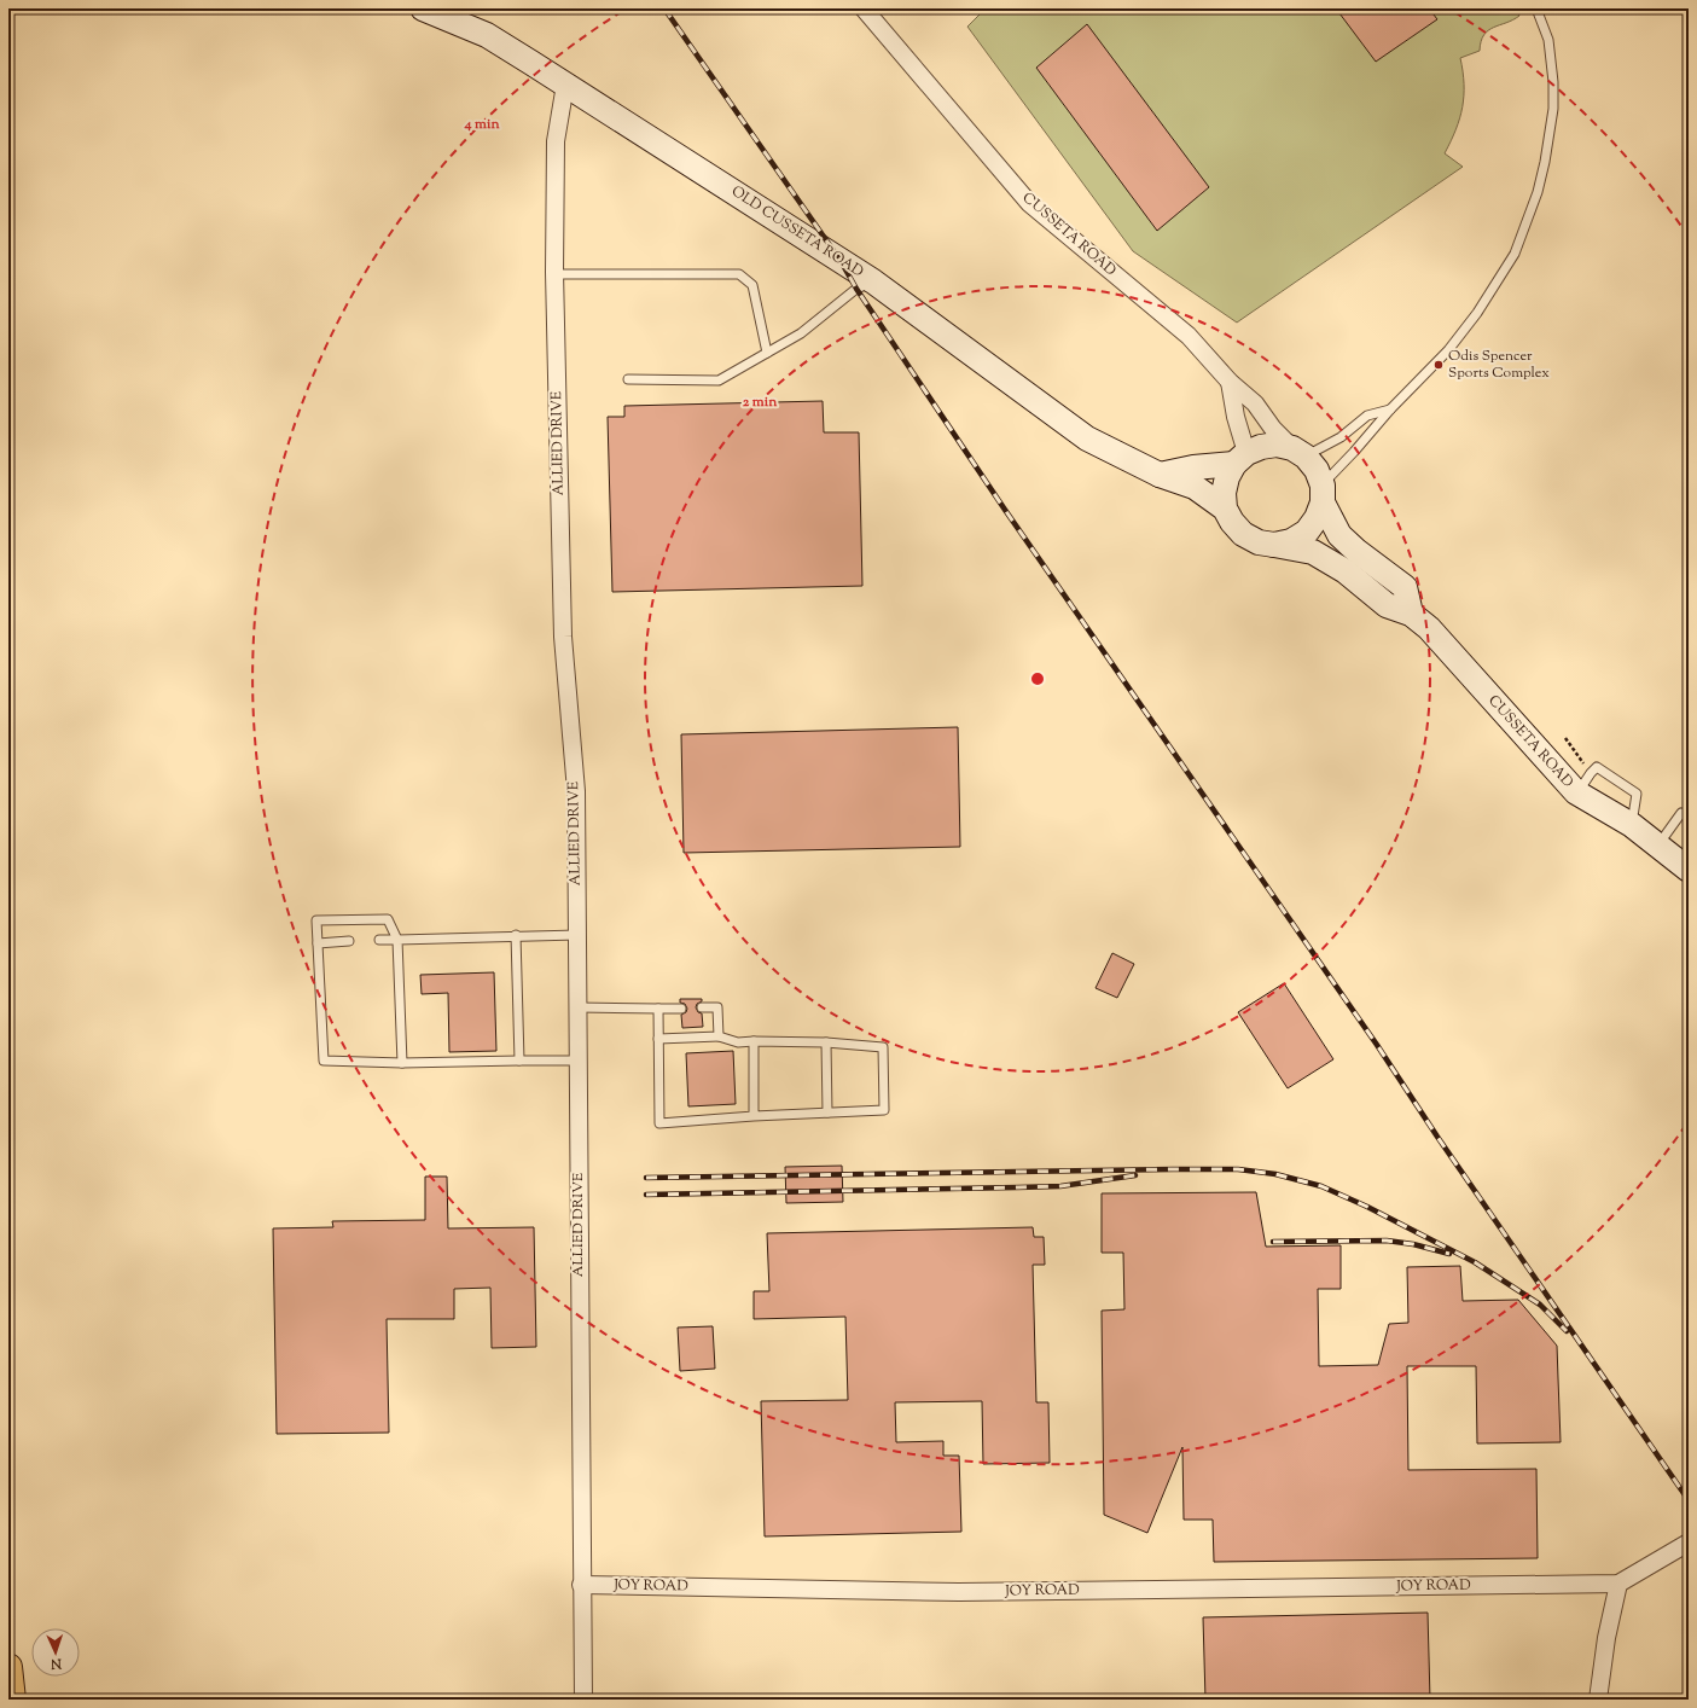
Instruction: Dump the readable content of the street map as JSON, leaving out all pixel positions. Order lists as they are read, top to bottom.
{
  "streets": {
    "street": [
      "OLD CUSSETA ROAD",
      "CUSSETA ROAD",
      "ALLIED DRIVE",
      "JOY ROAD"
    ]
  },
  "crossings": [
    ["OLD CUSSETA ROAD", "CUSSETA ROAD"],
    ["OLD CUSSETA ROAD", "ALLIED DRIVE"],
    ["ALLIED DRIVE", "JOY ROAD"]
  ],
  "places": ["Odis Spencer Sports Complex"],
  "north": "bottom",
  "rings": ["4 min", "2 min"]
}
